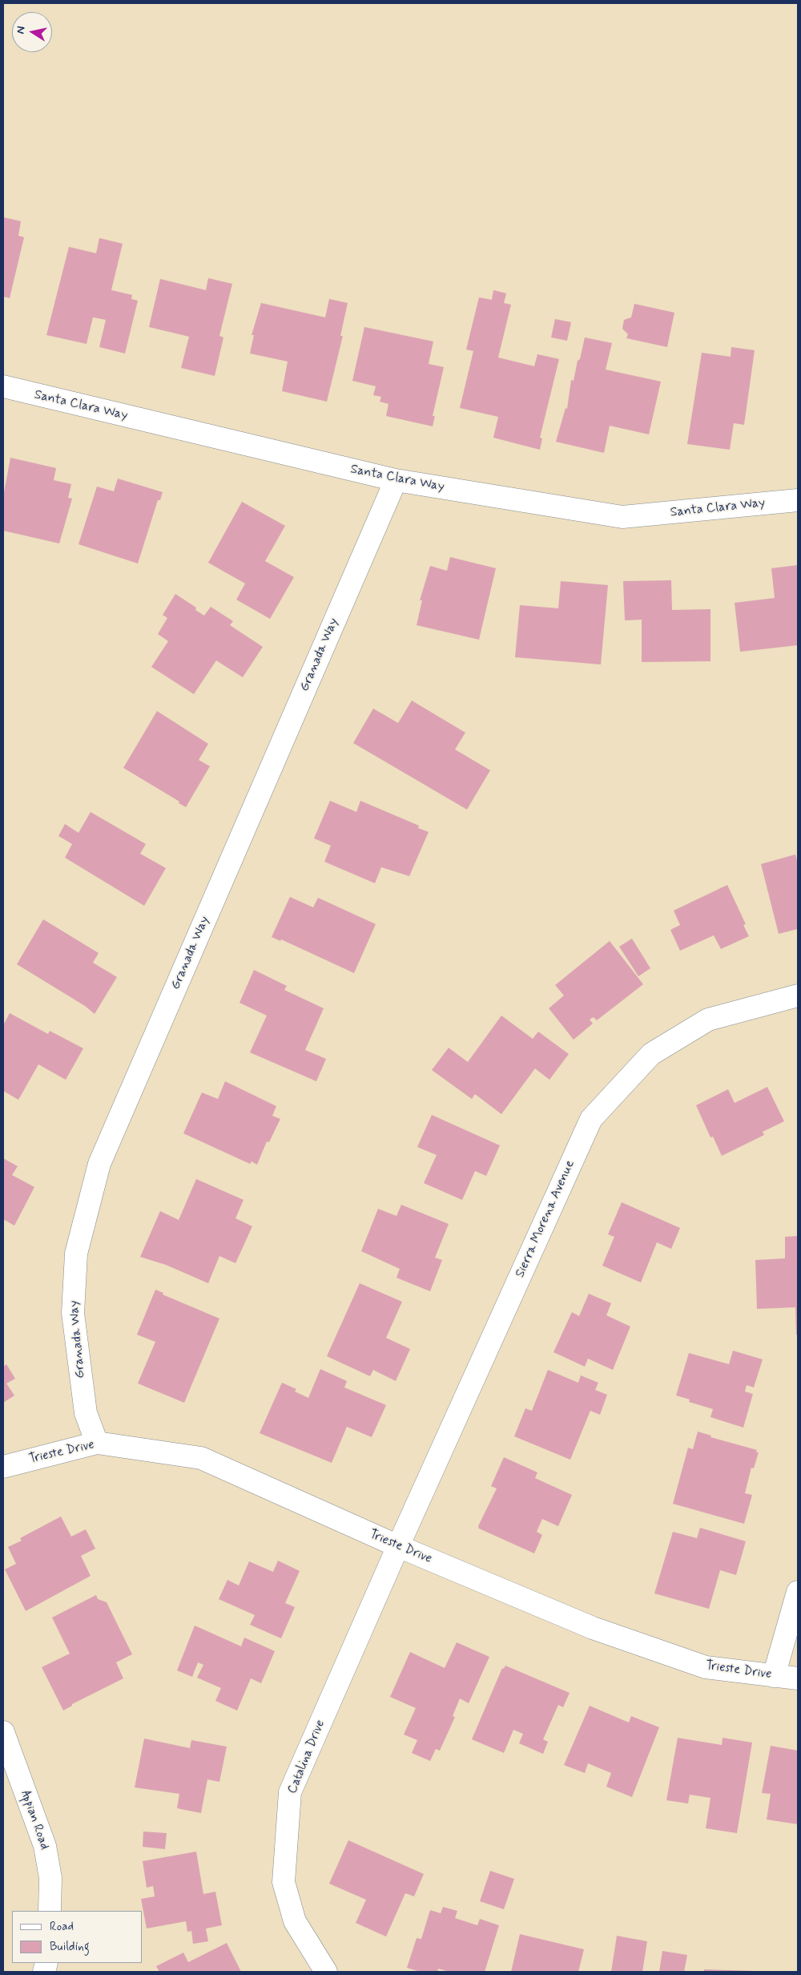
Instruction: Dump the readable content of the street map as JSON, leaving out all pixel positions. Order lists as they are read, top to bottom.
{
  "streets": {
    "street": [
      "Santa Clara Way",
      "Granada Way",
      "Sierra Morena Avenue",
      "Trieste Drive",
      "Catalina Drive",
      "Appian Road"
    ]
  },
  "crossings": [
    ["Santa Clara Way", "Granada Way"],
    ["Granada Way", "Trieste Drive"],
    ["Sierra Morena Avenue", "Trieste Drive"],
    ["Sierra Morena Avenue", "Catalina Drive"],
    ["Trieste Drive", "Catalina Drive"]
  ],
  "legend": ["Road", "Building"],
  "north": "left"
}
